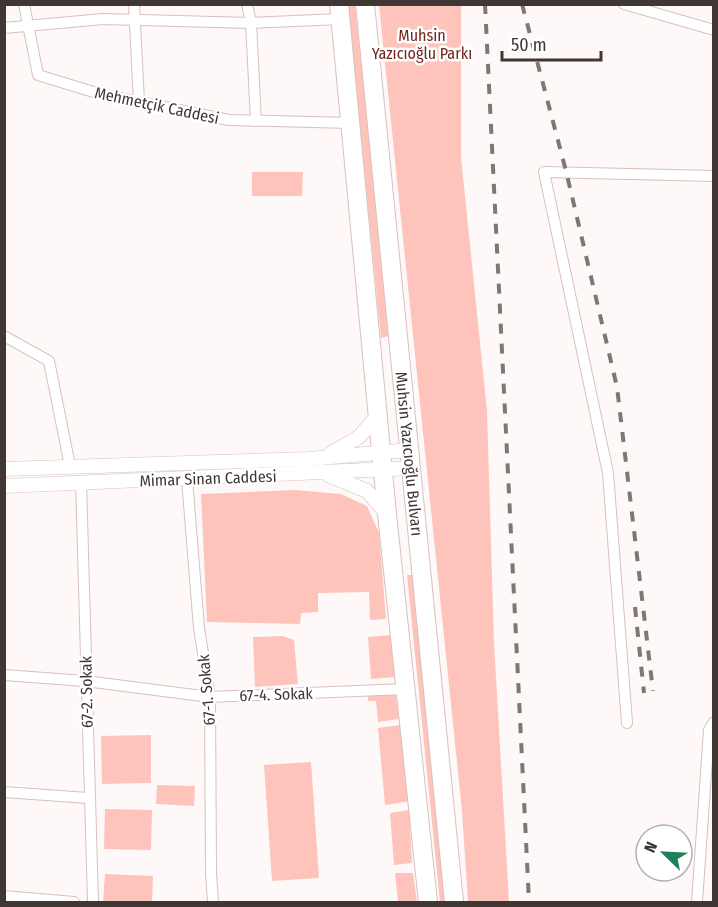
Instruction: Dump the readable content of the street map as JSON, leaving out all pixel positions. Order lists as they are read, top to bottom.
{
  "streets": {
    "main road": ["Muhsin Yazıcıoğlu Bulvarı"],
    "street": [
      "Mehmetçik Caddesi",
      "Mimar Sinan Caddesi",
      "67-1. Sokak",
      "67-2. Sokak",
      "67-4. Sokak"
    ]
  },
  "crossings": [
    ["Mehmetçik Caddesi", "Muhsin Yazıcıoğlu Bulvarı"],
    ["Muhsin Yazıcıoğlu Bulvarı", "Mimar Sinan Caddesi"],
    ["Muhsin Yazıcıoğlu Bulvarı", "67-4. Sokak"],
    ["Mimar Sinan Caddesi", "67-1. Sokak"],
    ["Mimar Sinan Caddesi", "67-2. Sokak"],
    ["67-1. Sokak", "67-4. Sokak"],
    ["67-2. Sokak", "67-4. Sokak"]
  ],
  "parks": ["Muhsin Yazıcıoğlu Parkı"],
  "scale_bar": "50 m",
  "north": "top left"
}
